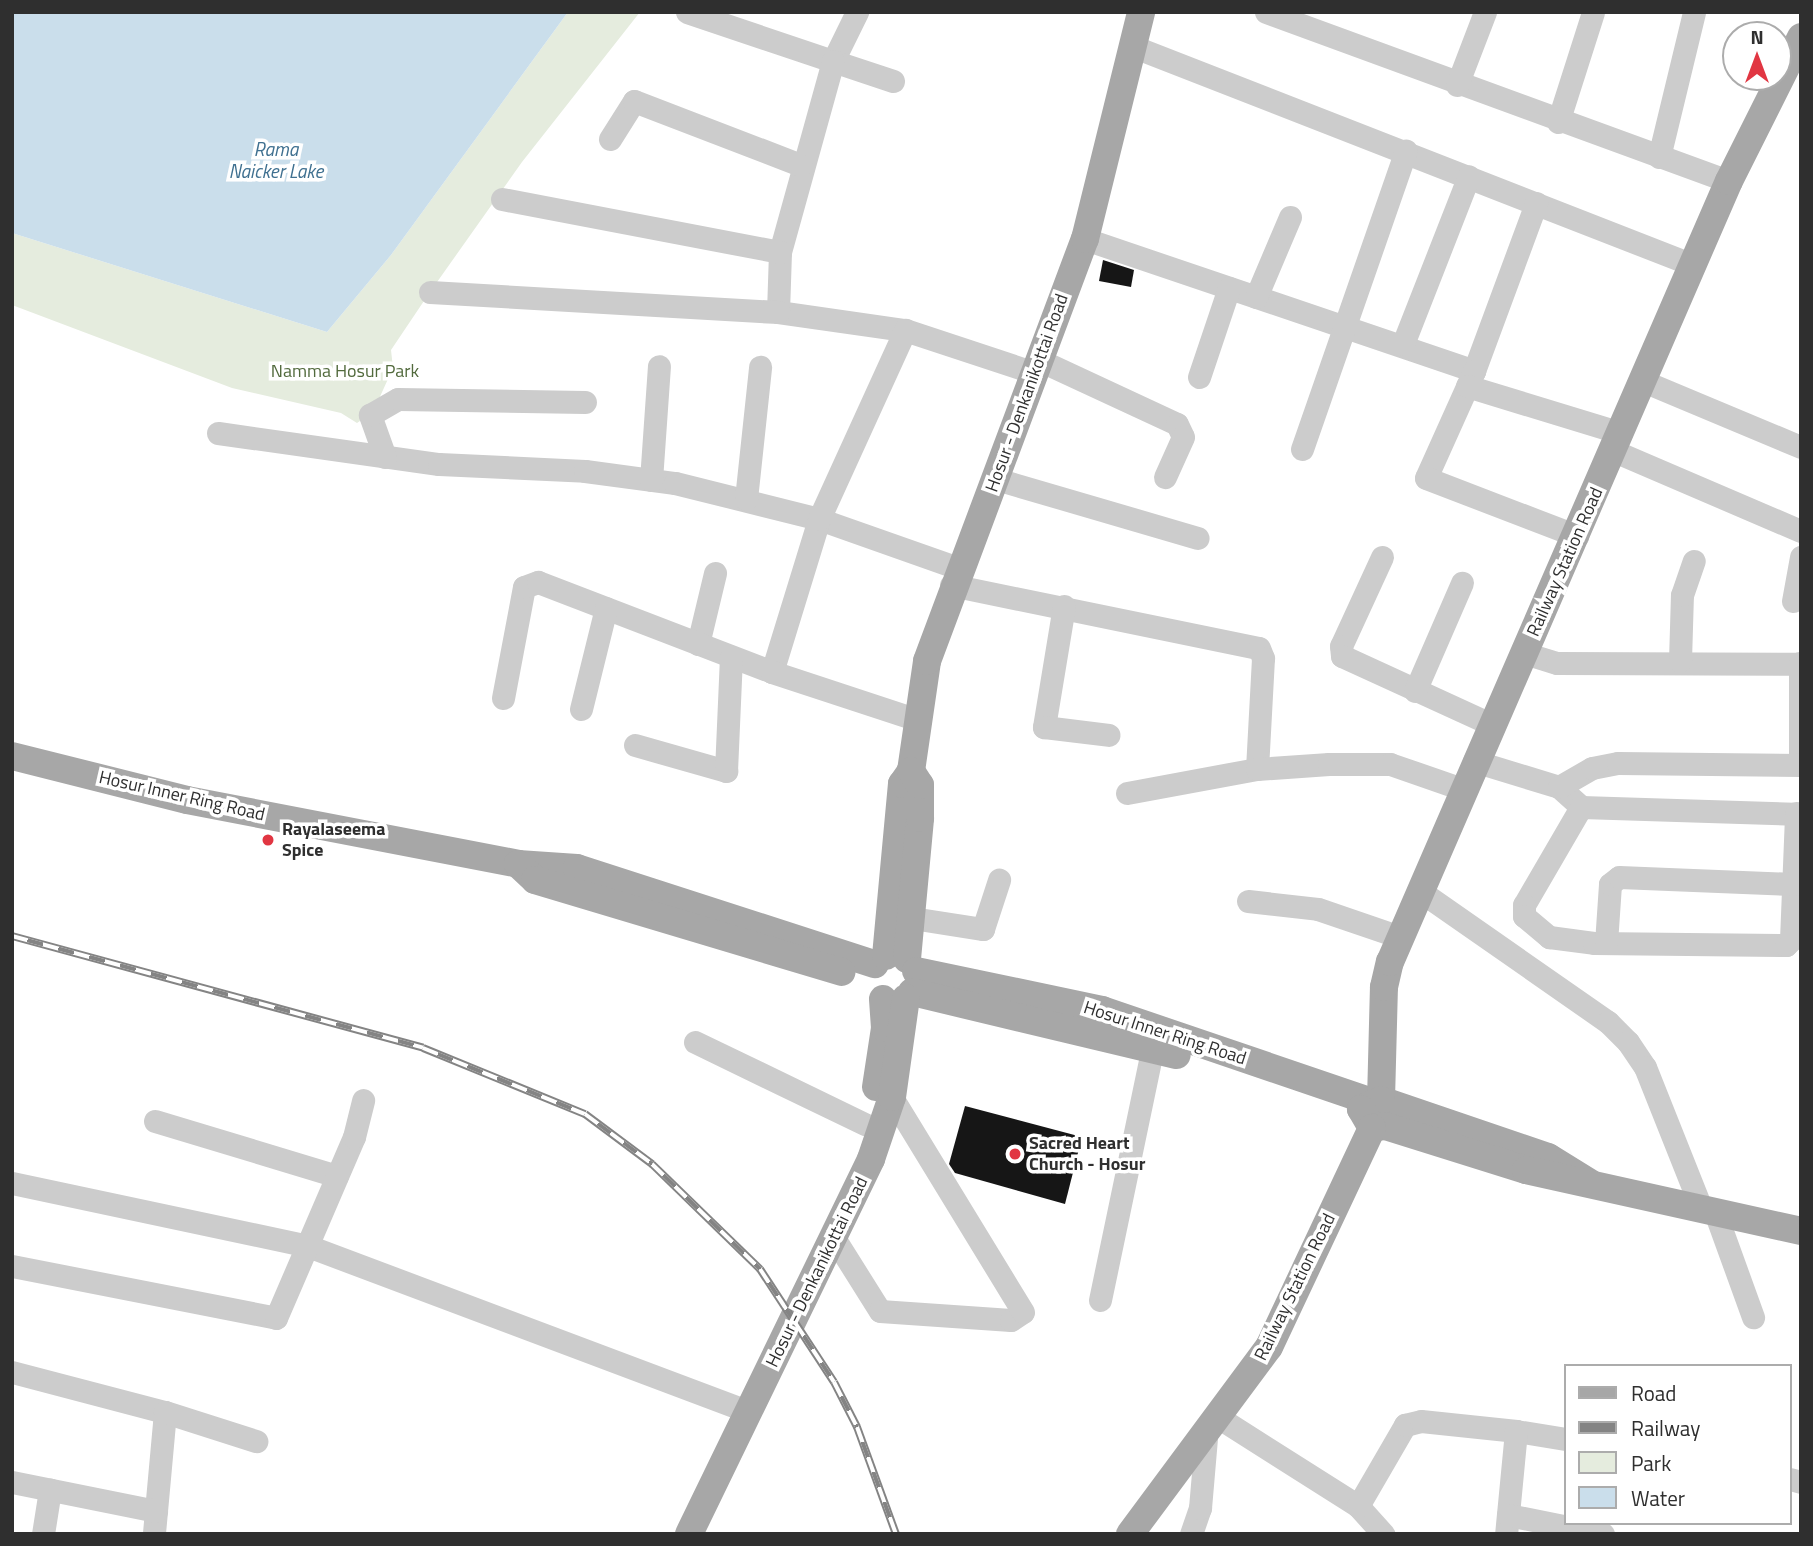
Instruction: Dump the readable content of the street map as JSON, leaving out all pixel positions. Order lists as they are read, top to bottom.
{
  "streets": {
    "main road": ["Hosur - Denkanikottai Road", "Railway Station Road", "Hosur Inner Ring Road"]
  },
  "crossings": [
    ["Hosur - Denkanikottai Road", "Hosur Inner Ring Road"],
    ["Railway Station Road", "Hosur Inner Ring Road"]
  ],
  "water": ["Rama Naicker Lake"],
  "parks": ["Namma Hosur Park"],
  "places": ["Rayalaseema Spice", "Sacred Heart Church - Hosur"],
  "legend": [
    "Road",
    "Railway",
    "Park",
    "Water"
  ],
  "north": "top"
}
